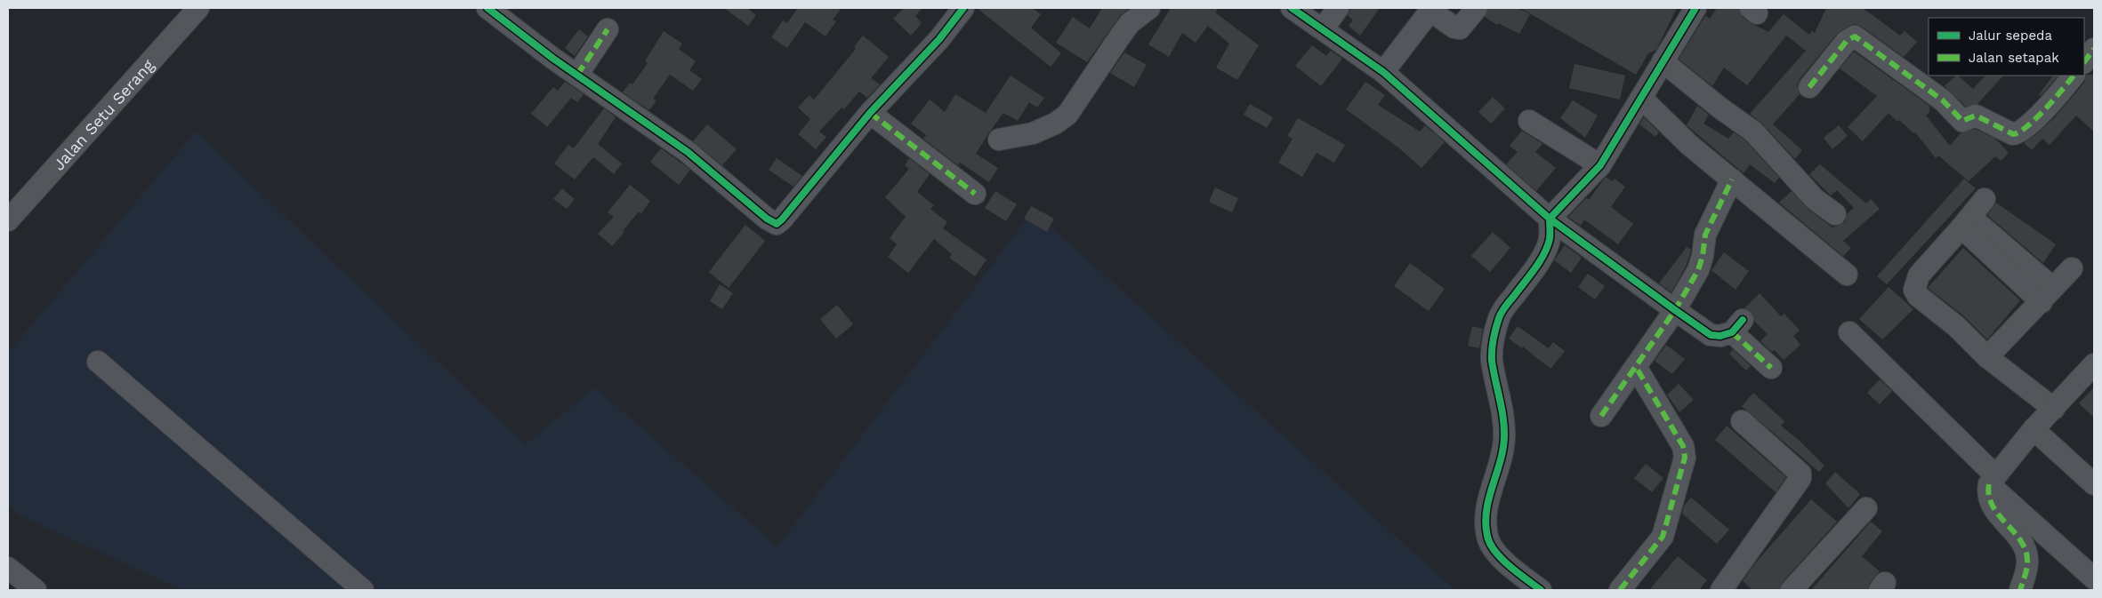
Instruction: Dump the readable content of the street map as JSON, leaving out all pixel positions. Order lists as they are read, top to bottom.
{
  "streets": {
    "street": ["Jalan Setu Serang"]
  },
  "legend": ["Jalur sepeda", "Jalan setapak"]
}
